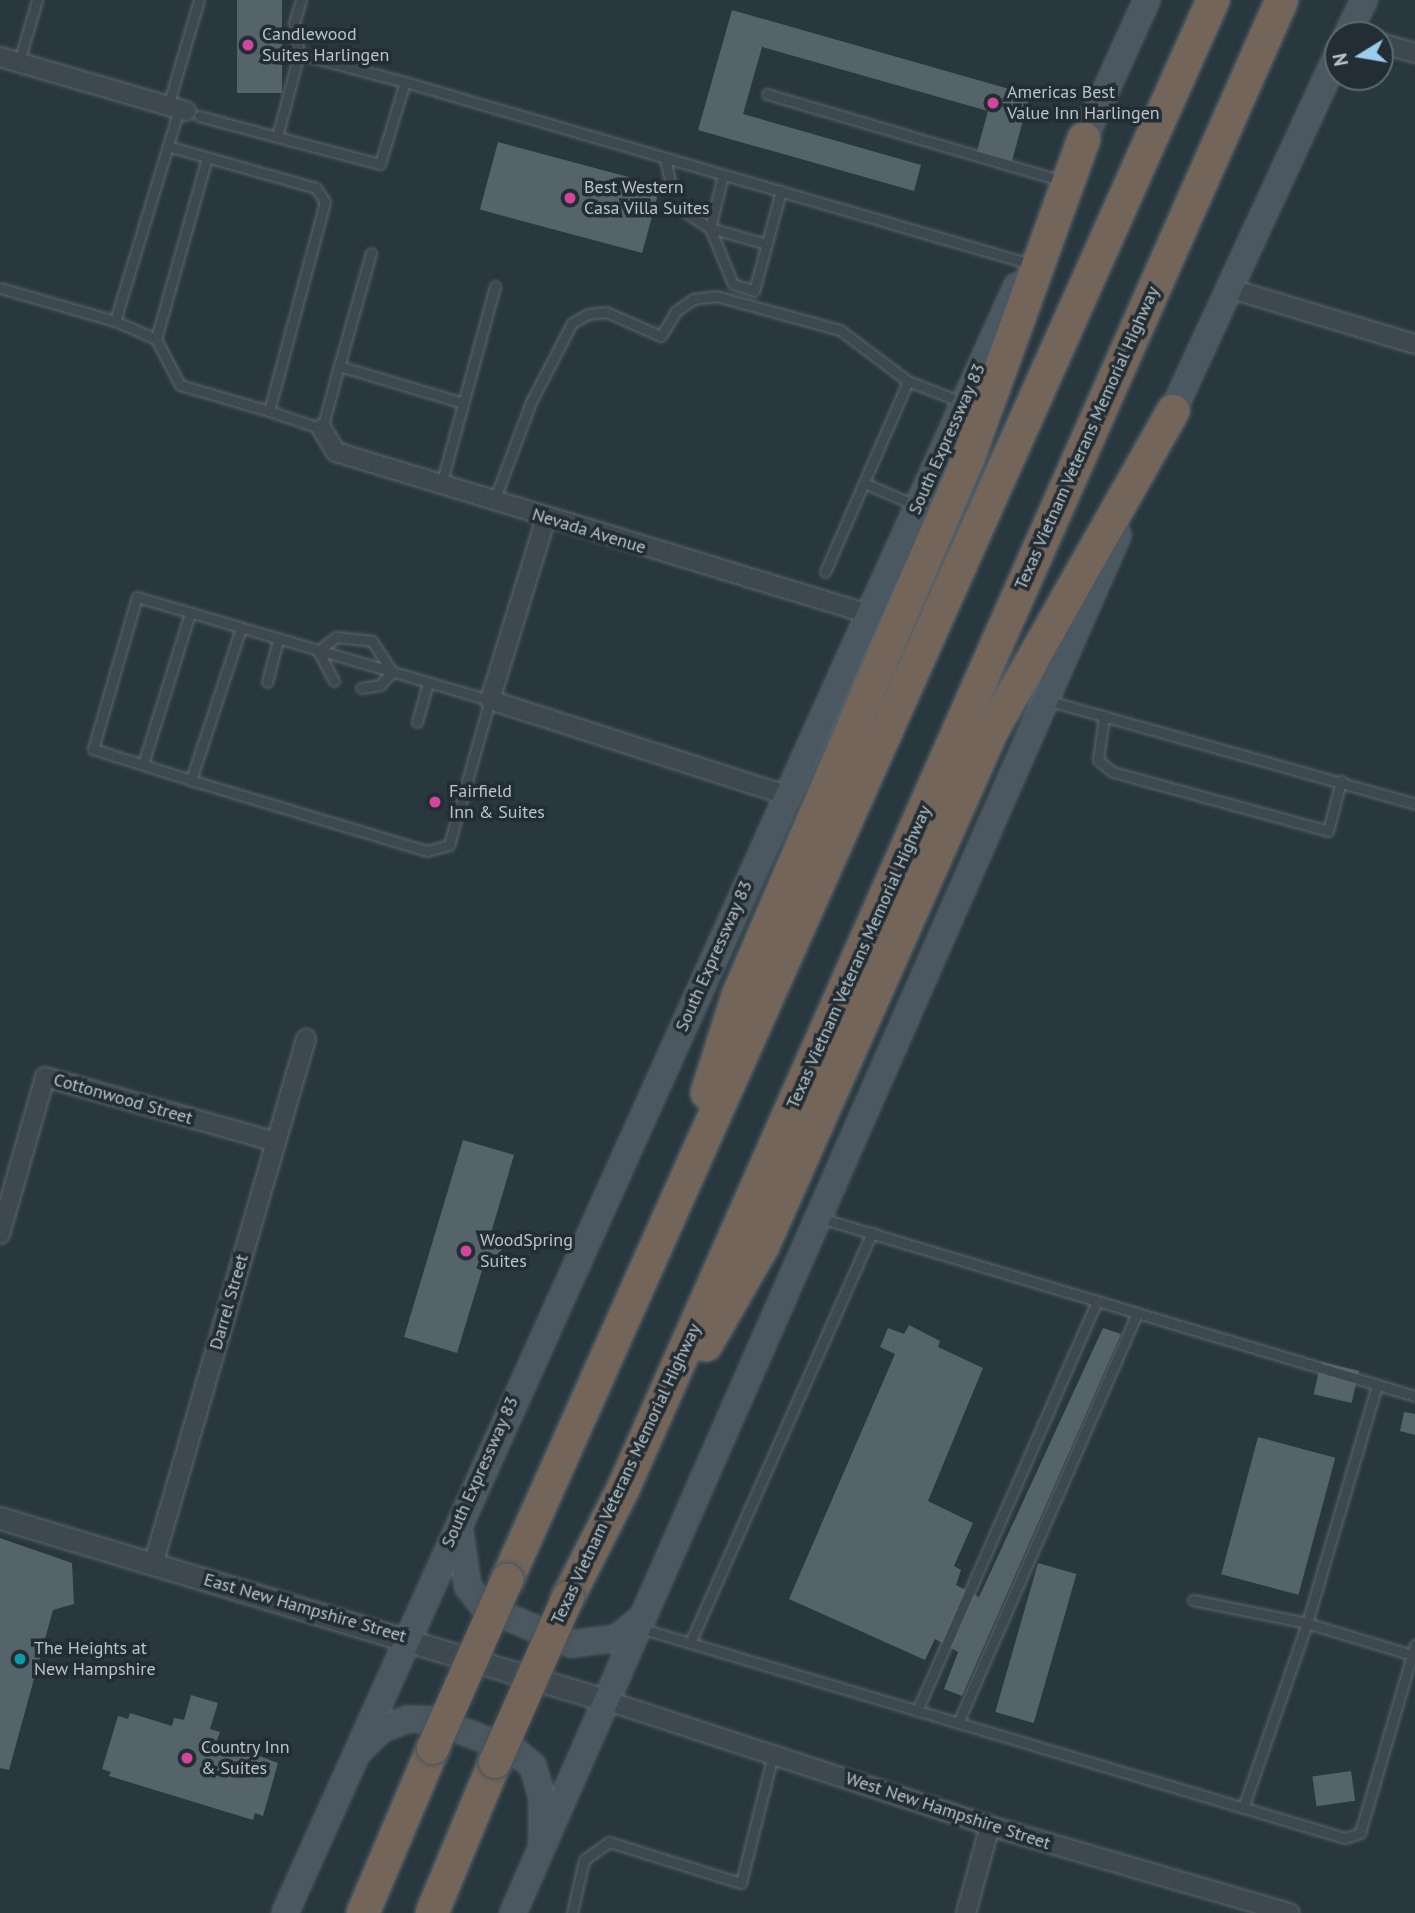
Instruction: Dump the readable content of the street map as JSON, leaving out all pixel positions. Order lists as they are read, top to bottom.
{
  "streets": {
    "highway": ["Texas Vietnam Veterans Memorial Highway"],
    "main road": ["South Expressway 83"],
    "street": [
      "Nevada Avenue",
      "Cottonwood Street",
      "Darrel Street",
      "East New Hampshire Street",
      "West New Hampshire Street"
    ]
  },
  "crossings": [
    ["South Expressway 83", "Nevada Avenue"],
    ["South Expressway 83", "East New Hampshire Street"],
    ["Cottonwood Street", "Darrel Street"],
    ["Darrel Street", "East New Hampshire Street"],
    ["East New Hampshire Street", "West New Hampshire Street"]
  ],
  "places": [
    "Candlewood Suites Harlingen",
    "Americas Best Value Inn Harlingen",
    "Best Western Casa Villa Suites",
    "Fairfield Inn & Suites",
    "WoodSpring Suites",
    "The Heights at New Hampshire",
    "Country Inn & Suites"
  ],
  "north": "left"
}
